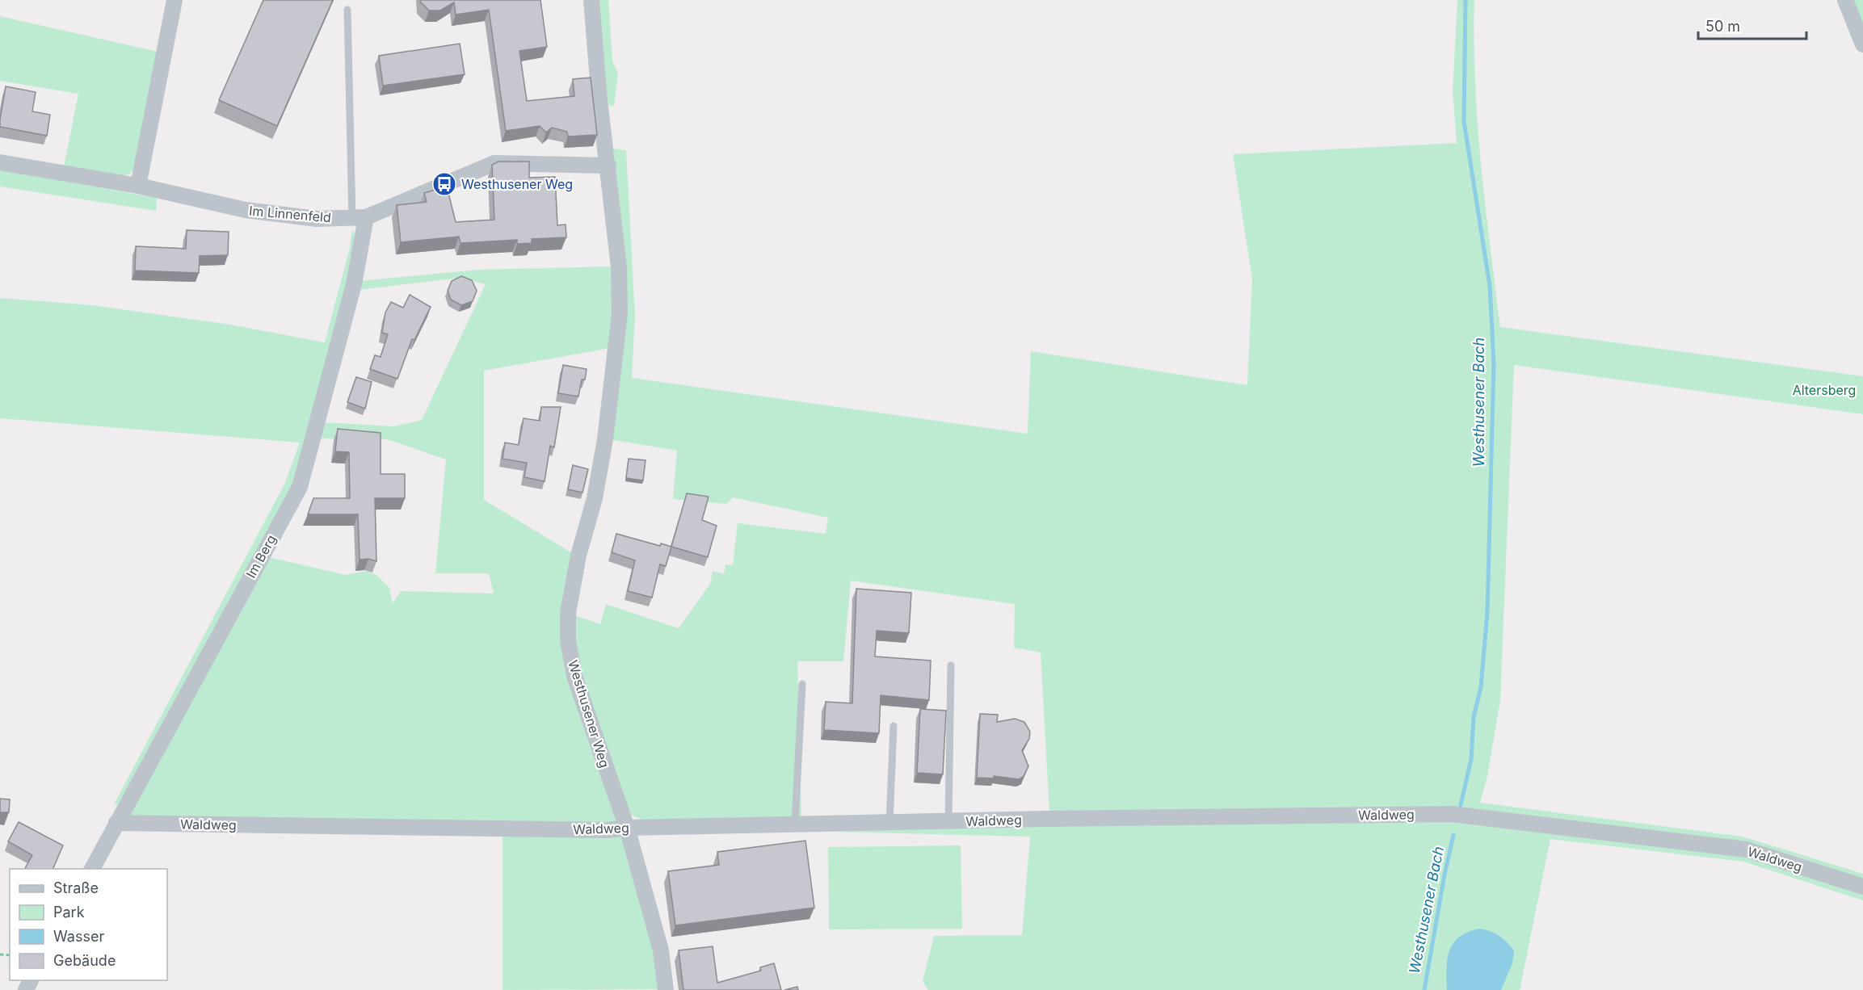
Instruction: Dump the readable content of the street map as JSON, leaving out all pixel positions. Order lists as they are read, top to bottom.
{
  "streets": {
    "street": [
      "Im Linnenfeld",
      "Im Berg",
      "Westhusener Weg",
      "Waldweg"
    ]
  },
  "crossings": [
    ["Im Linnenfeld", "Im Berg"],
    ["Im Linnenfeld", "Westhusener Weg"],
    ["Im Berg", "Waldweg"],
    ["Westhusener Weg", "Waldweg"]
  ],
  "water": ["Westhusener Bach"],
  "parks": ["Altersberg"],
  "places": {
    "bus stop": ["Westhusener Weg"]
  },
  "legend": [
    "Straße",
    "Park",
    "Wasser",
    "Gebäude"
  ],
  "scale_bar": "50 m"
}
